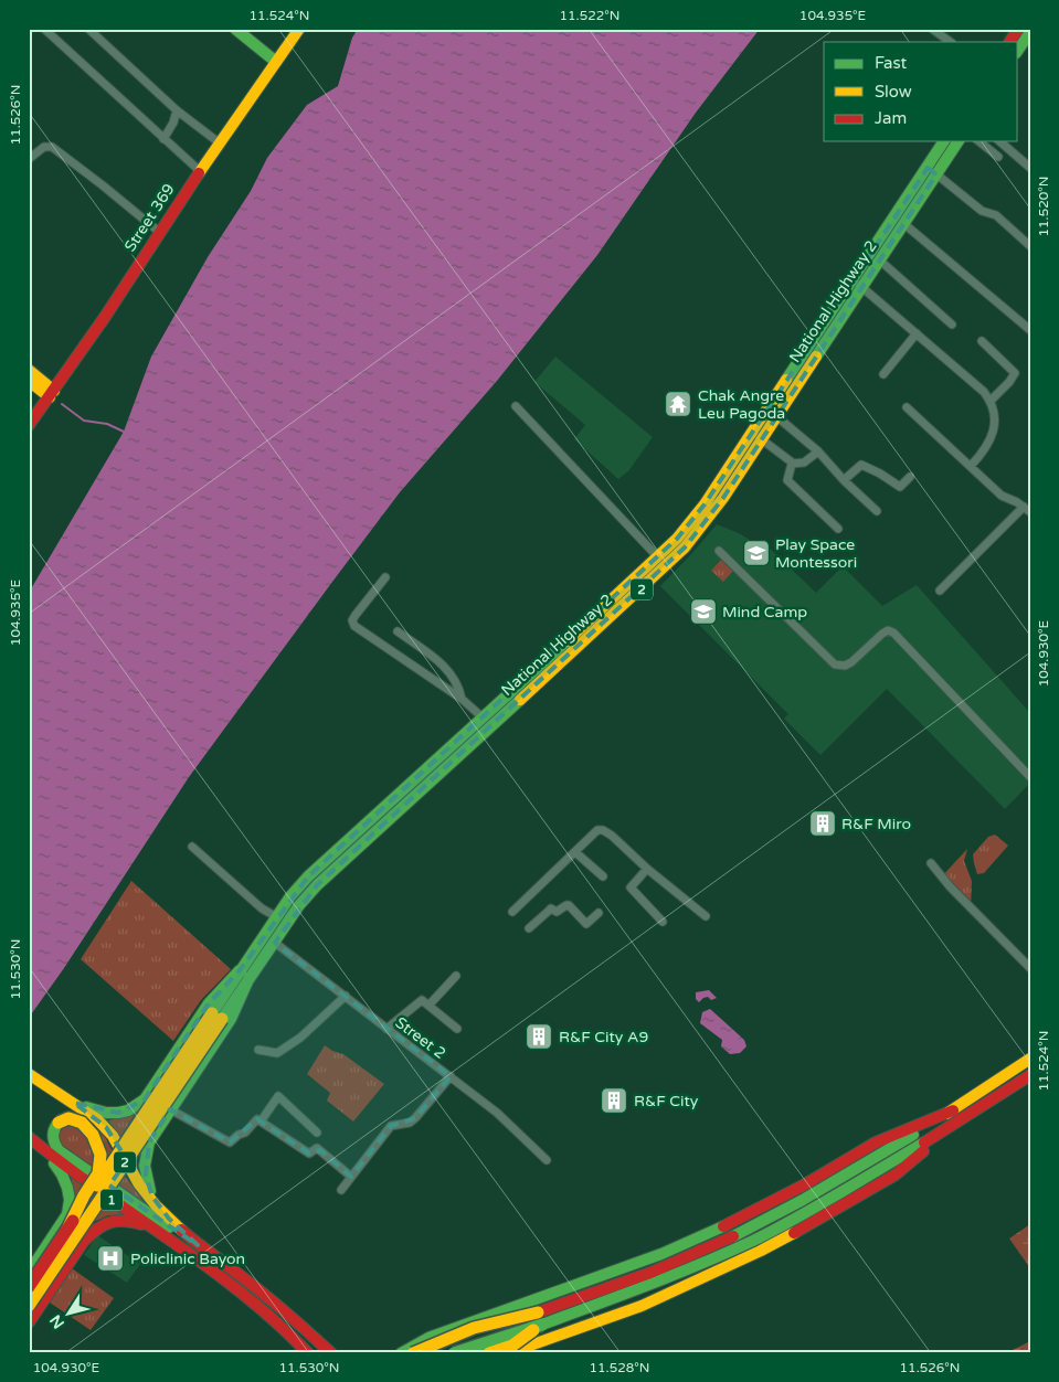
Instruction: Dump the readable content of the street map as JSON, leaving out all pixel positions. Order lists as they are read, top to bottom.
{
  "streets": {
    "main road": [
      "Street 369",
      "National Highway 2",
      "2",
      "1"
    ],
    "street": ["Street 2"]
  },
  "crossings": [
    ["National Highway 2", "2"],
    ["National Highway 2", "Street 2"]
  ],
  "places": {
    "temple": ["Chak Angre Leu Pagoda"],
    "school or university": ["Play Space Montessori", "Mind Camp"],
    "building": ["R&F Miro", "R&F City A9", "R&F City"],
    "hospital": ["Policlinic Bayon"]
  },
  "legend": ["Fast", "Slow", "Jam"],
  "north": "bottom left",
  "coordinates": [
    "11.524°N",
    "11.522°N",
    "104.935°E",
    "11.526°N",
    "11.520°N",
    "104.930°E",
    "11.530°N",
    "11.528°N"
  ]
}
